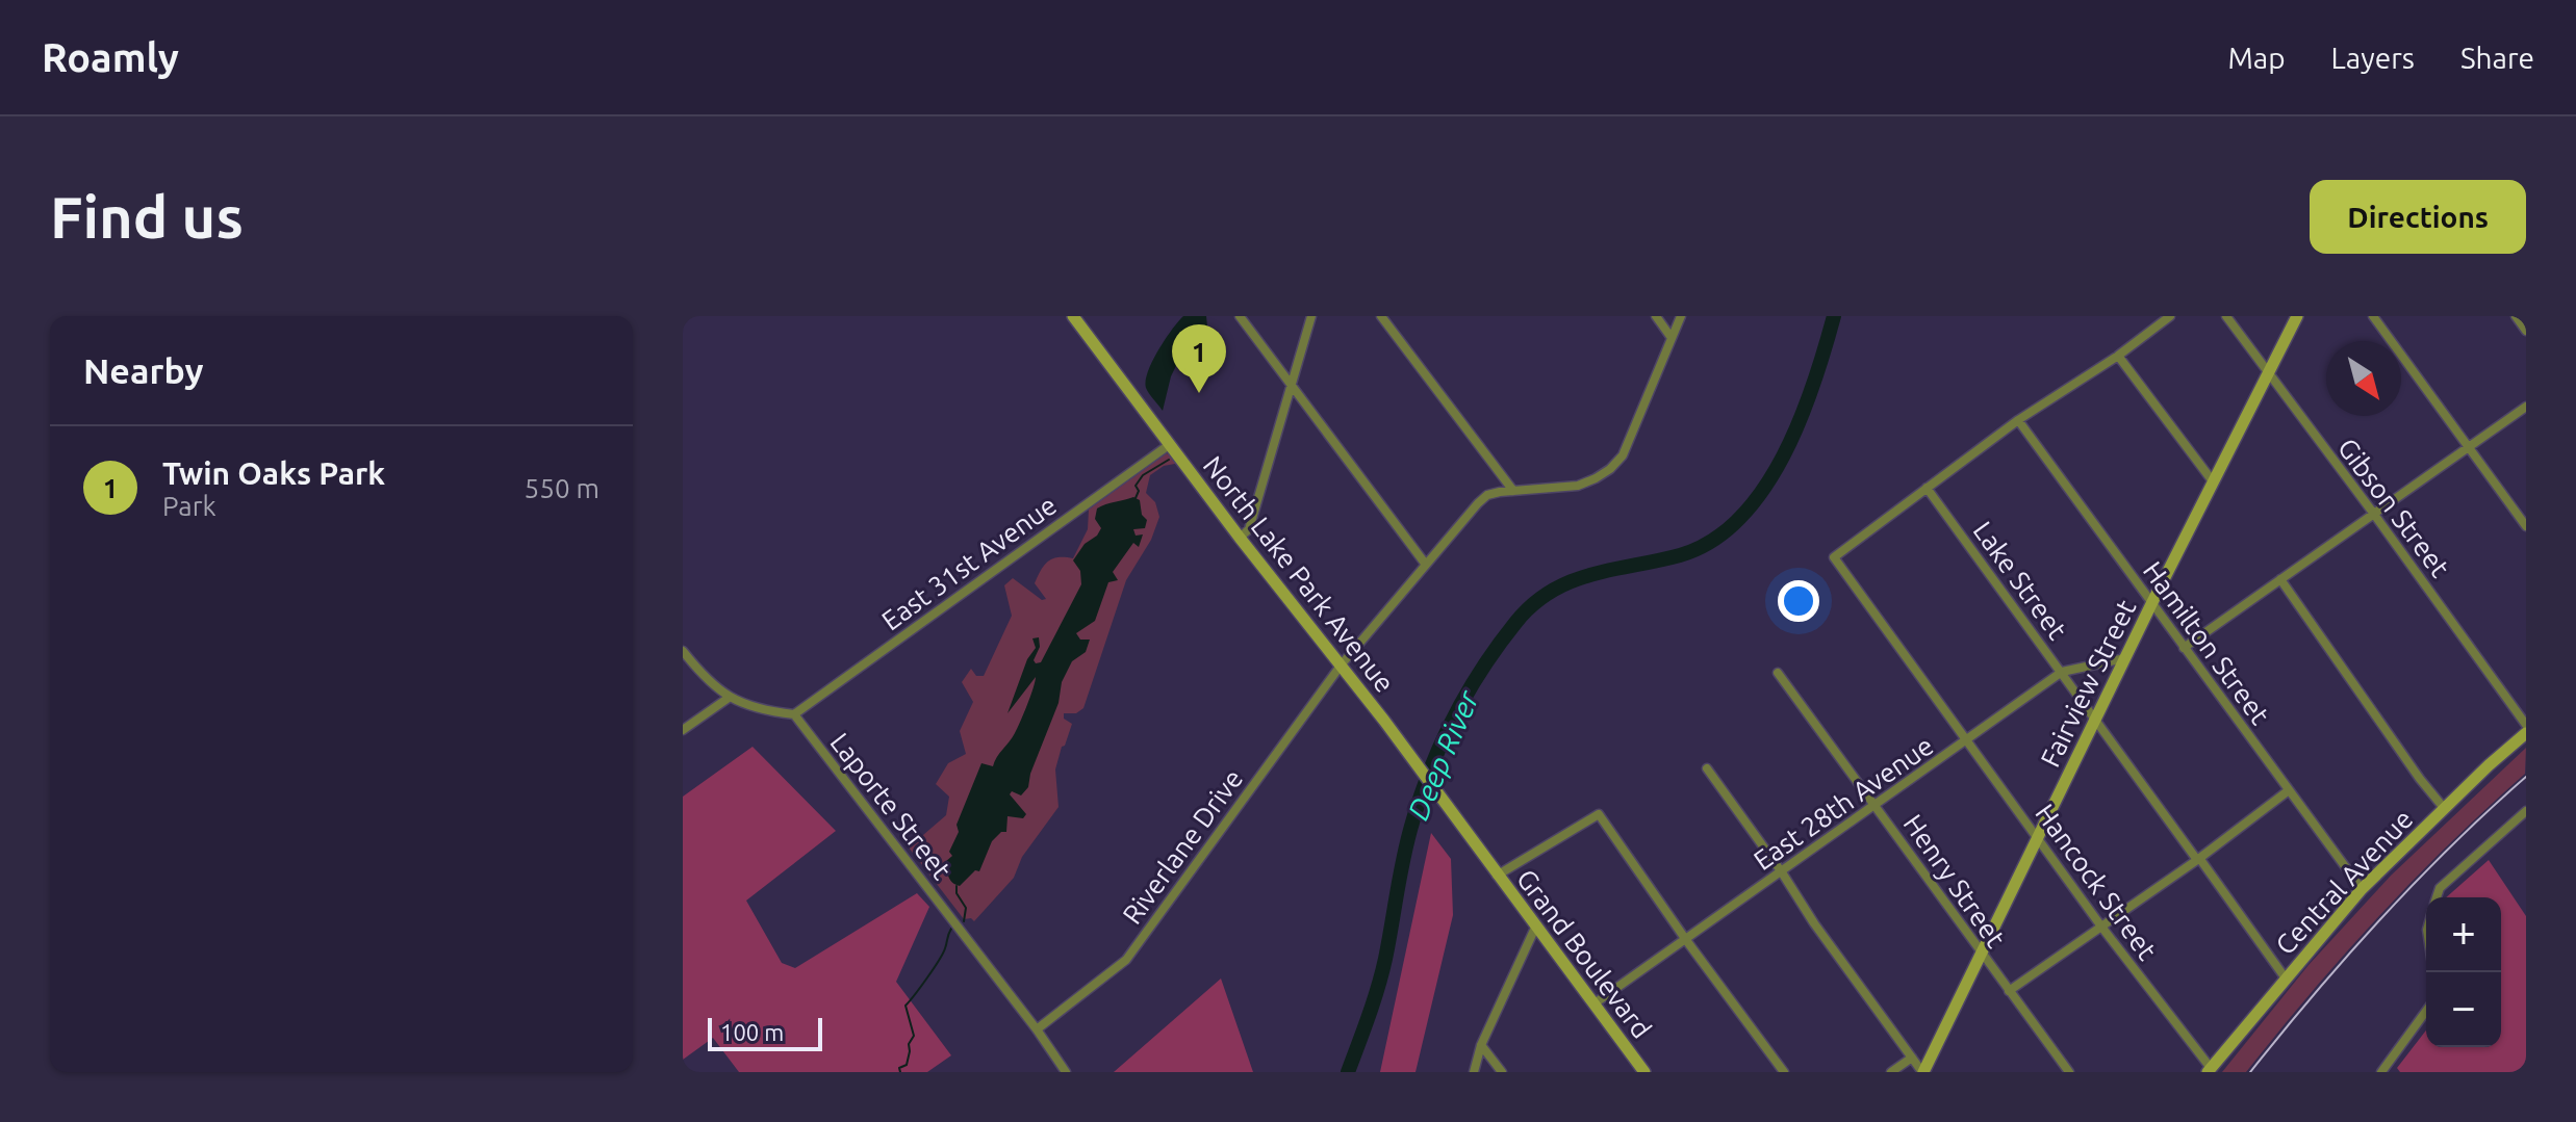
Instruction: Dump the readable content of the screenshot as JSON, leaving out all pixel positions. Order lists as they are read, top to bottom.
{
  "streets": {
    "street": [
      "Gibson Street",
      "East 31st Avenue",
      "North Lake Park Avenue",
      "Lake Street",
      "Hamilton Street",
      "Fairview Street",
      "East 28th Avenue",
      "Laporte Street",
      "Riverlane Drive",
      "Henry Street",
      "Hancock Street",
      "Central Avenue",
      "Grand Boulevard"
    ]
  },
  "crossings": [
    ["Gibson Street", "Fairview Street"],
    ["East 31st Avenue", "North Lake Park Avenue"],
    ["East 31st Avenue", "Laporte Street"],
    ["North Lake Park Avenue", "Riverlane Drive"],
    ["North Lake Park Avenue", "Grand Boulevard"],
    ["Lake Street", "Fairview Street"],
    ["Lake Street", "East 28th Avenue"],
    ["Lake Street", "Hancock Street"],
    ["Lake Street", "Central Avenue"],
    ["Hamilton Street", "Fairview Street"],
    ["Hamilton Street", "Central Avenue"],
    ["Fairview Street", "East 28th Avenue"],
    ["Fairview Street", "Henry Street"],
    ["Fairview Street", "Hancock Street"],
    ["East 28th Avenue", "Henry Street"],
    ["East 28th Avenue", "Hancock Street"],
    ["East 28th Avenue", "Grand Boulevard"],
    ["Laporte Street", "Riverlane Drive"],
    ["Hancock Street", "Central Avenue"]
  ],
  "water": ["Deep River"],
  "scale_bar": "100 m",
  "north": "bottom right",
  "page": {
    "header": "Roamly",
    "nav": ["Map", "Layers", "Share"],
    "buttons": "Directions",
    "title": "Find us",
    "heading": "Nearby",
    "pins": "1",
    "list": [
      {
        "mark": "1",
        "name": "Twin Oaks Park",
        "note": "Park",
        "value": "550 m"
      }
    ],
    "map_buttons": ["+", "−"],
    "scale": "100 m"
  }
}
